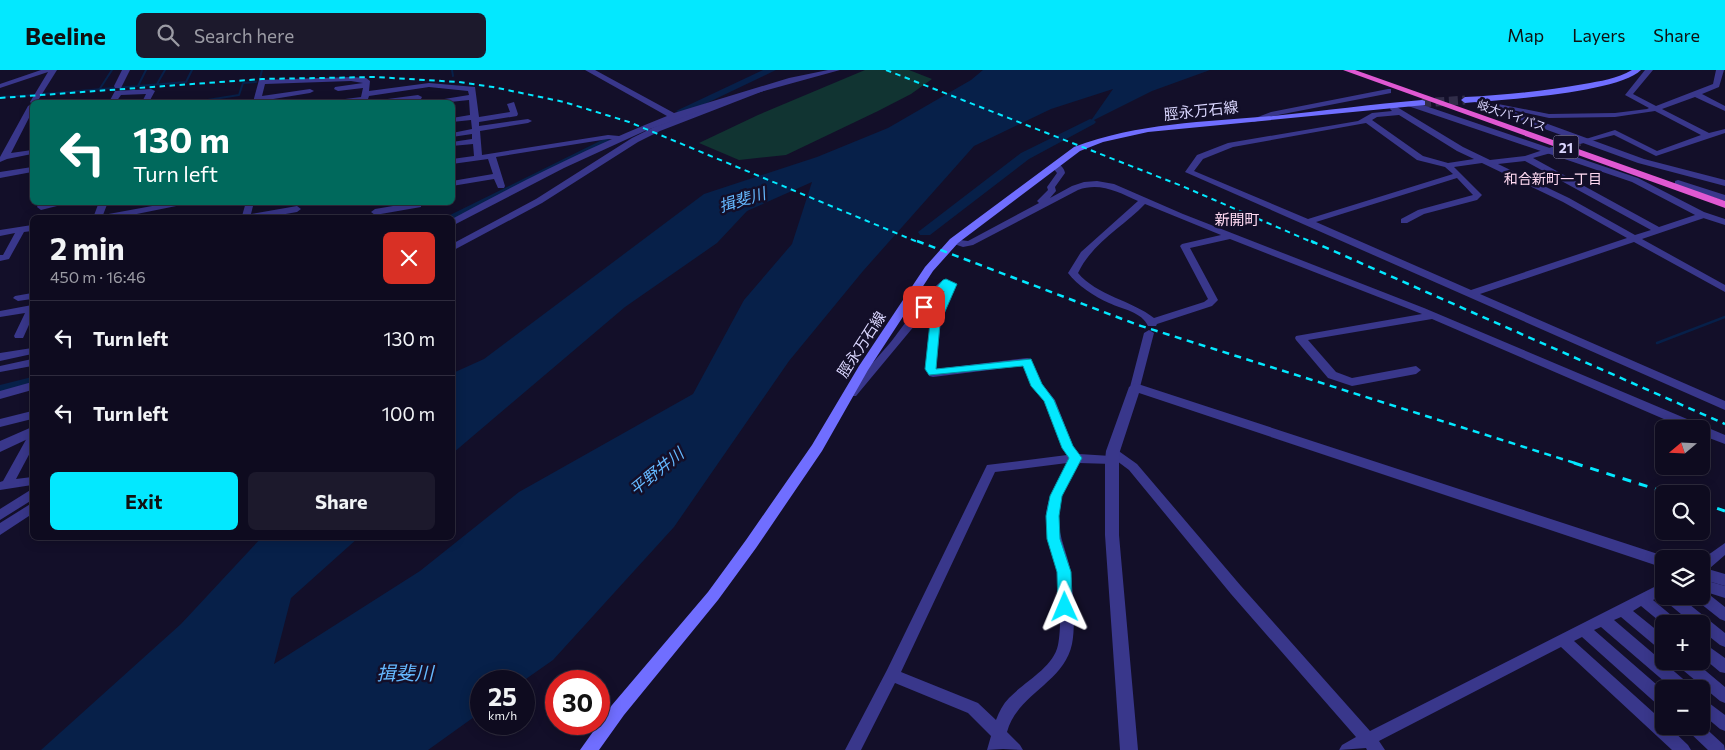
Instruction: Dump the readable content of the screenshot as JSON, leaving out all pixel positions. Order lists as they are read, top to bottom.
{
  "streets": {
    "highway": ["岐大バイパス", "21"],
    "main road": ["脛永万石線"]
  },
  "districts": ["和合新町一丁目", "新開町"],
  "water": ["揖斐川", "平野井川"],
  "north": "left",
  "page": {
    "header": "Beeline",
    "search": "Search here",
    "nav": ["Map", "Layers", "Share"],
    "turn": ["130 m", "Turn left"],
    "heading": ["2 min", "450 m · 16:46"],
    "list": [
      {
        "name": "Turn left",
        "value": "130 m"
      },
      {
        "name": "Turn left",
        "value": "100 m"
      }
    ],
    "map_buttons": ["+", "−"],
    "buttons": ["Exit", "Share"],
    "speed": "25 km/h",
    "limit": "30"
  }
}
